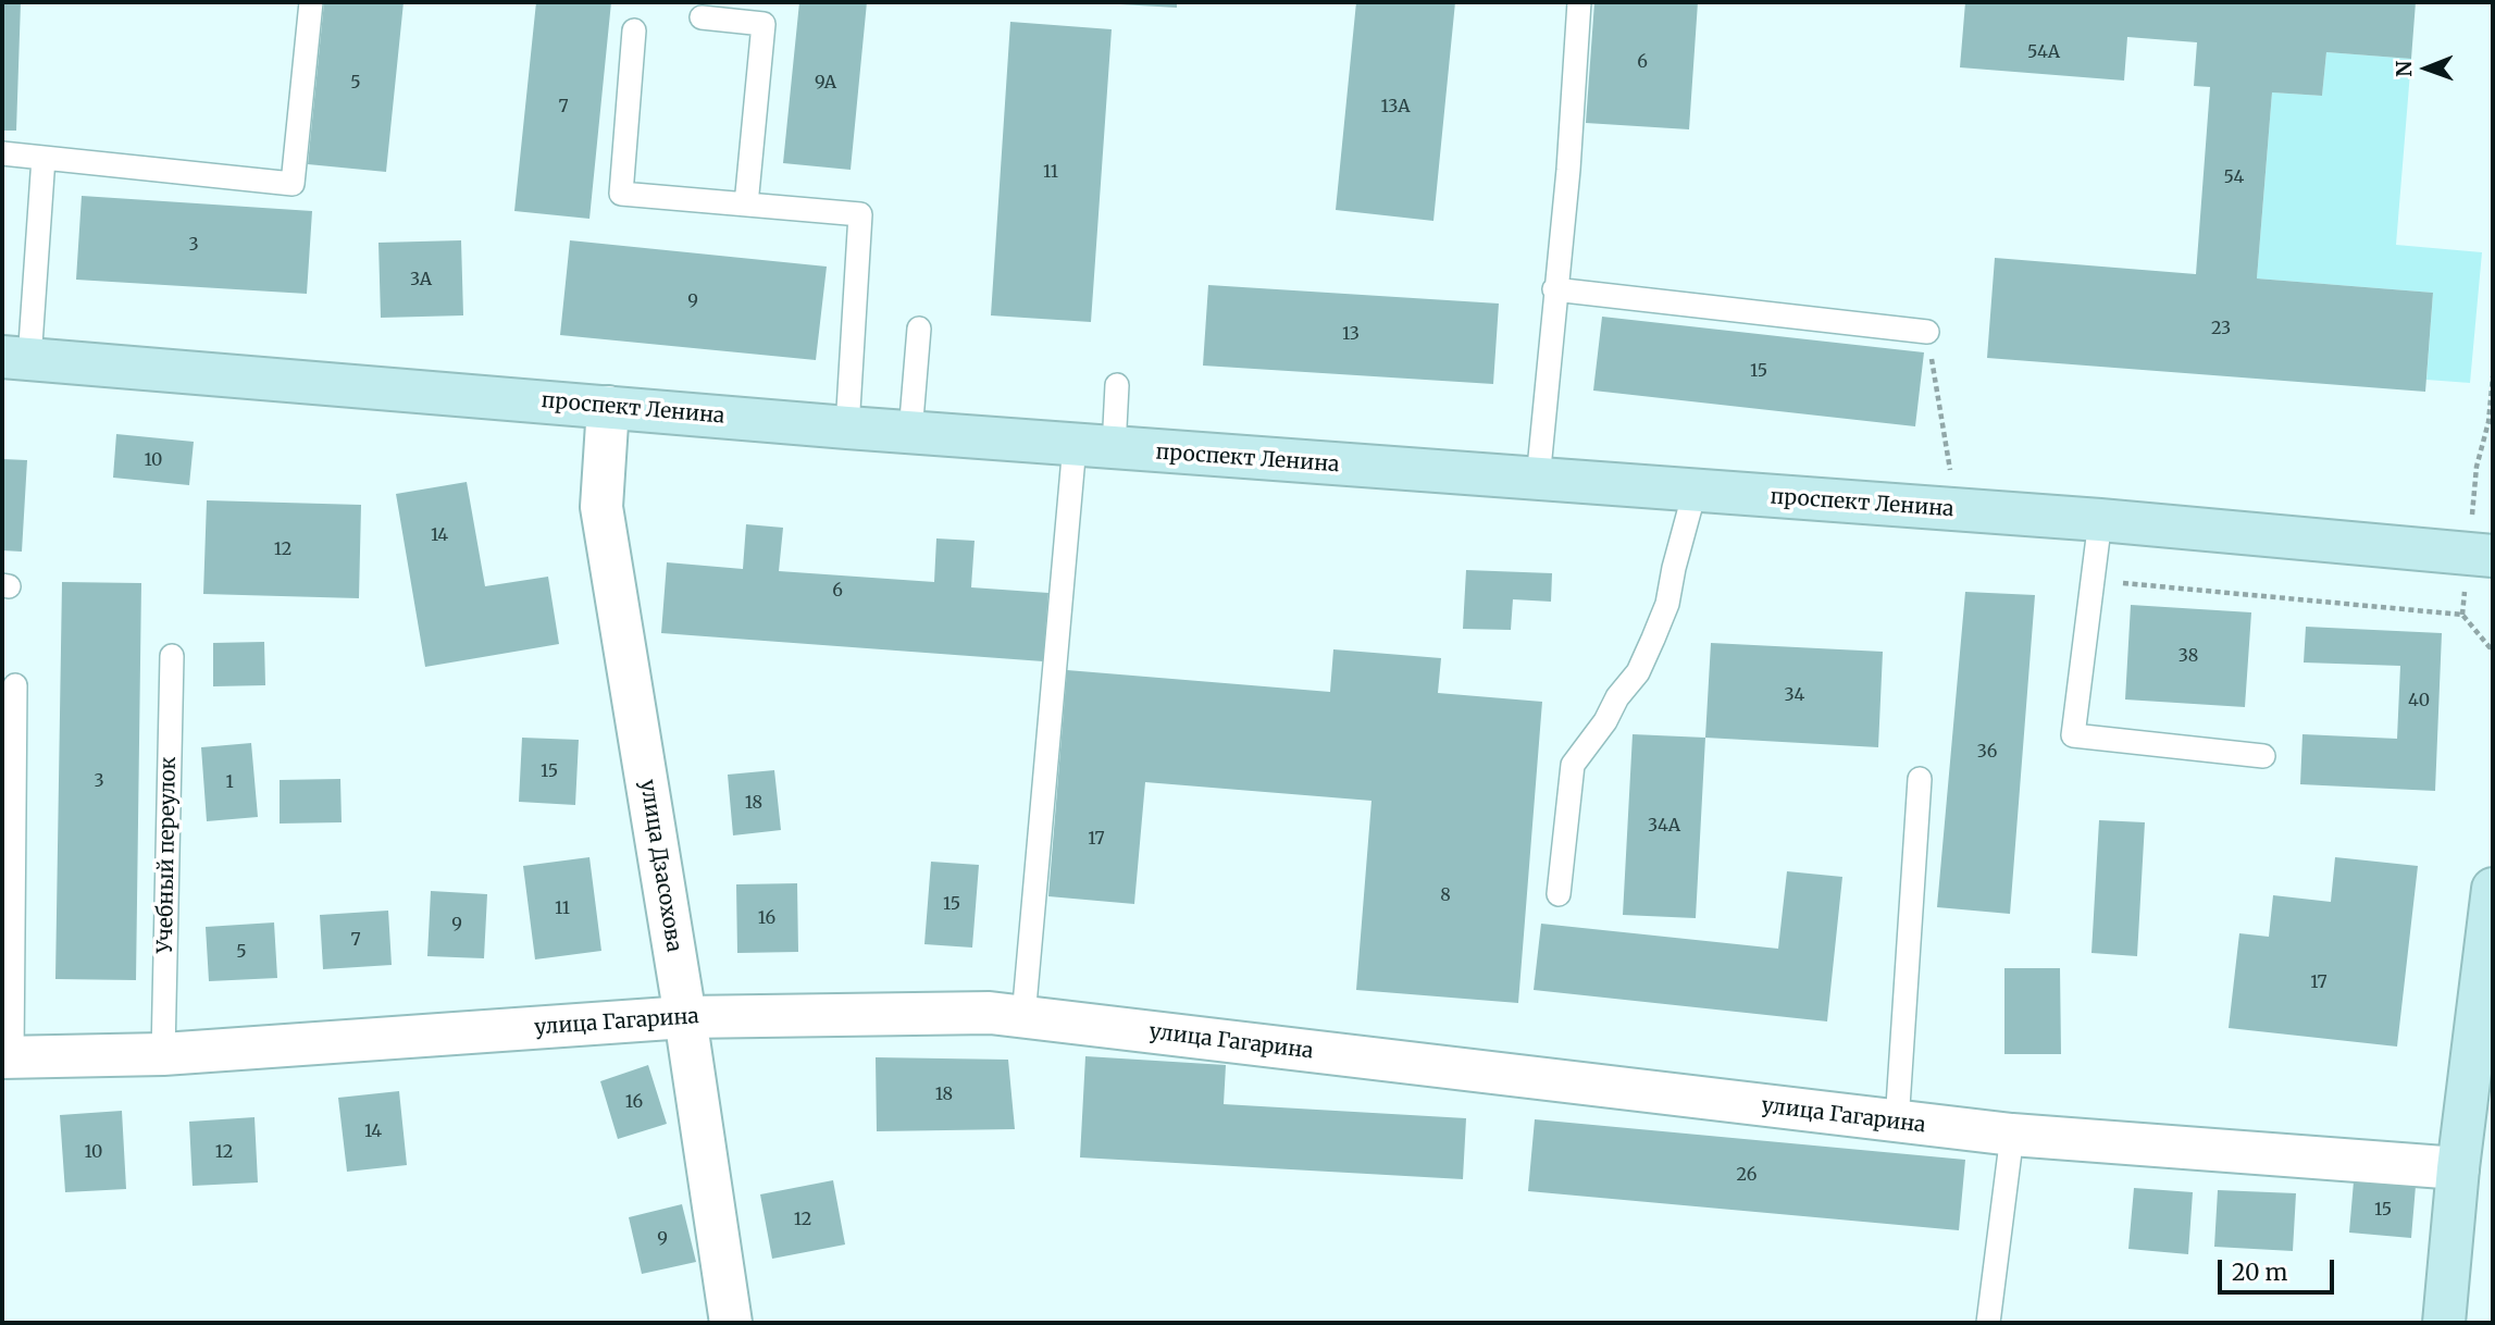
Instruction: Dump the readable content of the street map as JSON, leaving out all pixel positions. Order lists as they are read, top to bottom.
{
  "streets": {
    "main road": ["проспект Ленина"],
    "street": ["улица Дзасохова", "улица Гагарина"],
    "lane": ["Учебный переулок"]
  },
  "crossings": [
    ["проспект Ленина", "улица Дзасохова"],
    ["Учебный переулок", "улица Гагарина"],
    ["улица Дзасохова", "улица Гагарина"]
  ],
  "house_numbers": [
    "54А",
    "6",
    "5",
    "9А",
    "7",
    "13А",
    "11",
    "54",
    "3",
    "3А",
    "9",
    "23",
    "13",
    "15",
    "10",
    "14",
    "12",
    "6",
    "38",
    "34",
    "40",
    "36",
    "15",
    "3",
    "1",
    "18",
    "34А",
    "17",
    "8",
    "15",
    "11",
    "16",
    "9",
    "7",
    "5",
    "17",
    "18",
    "16",
    "14",
    "10",
    "12",
    "26",
    "15",
    "12",
    "9"
  ],
  "scale_bar": "20 m",
  "north": "left"
}
